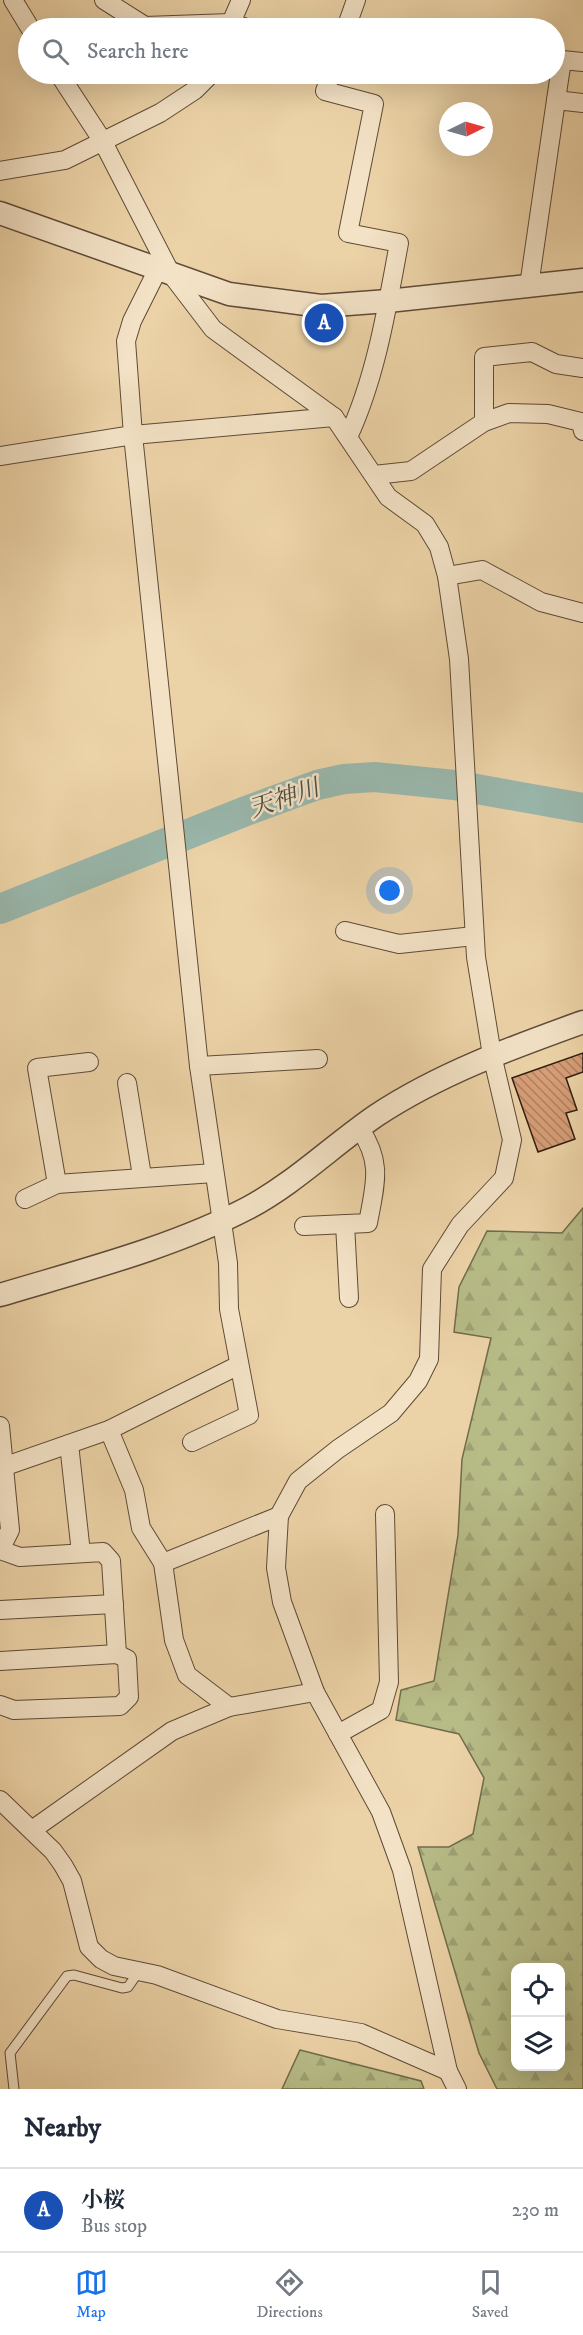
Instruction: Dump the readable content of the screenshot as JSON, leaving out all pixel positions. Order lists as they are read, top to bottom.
{
  "water": ["天神川"],
  "north": "right",
  "page": {
    "search": "Search here",
    "pins": "A",
    "heading": "Nearby",
    "list": [
      {
        "mark": "A",
        "name": "小桜",
        "note": "Bus stop",
        "value": "230 m"
      }
    ],
    "nav": ["Map", "Directions", "Saved"]
  }
}
